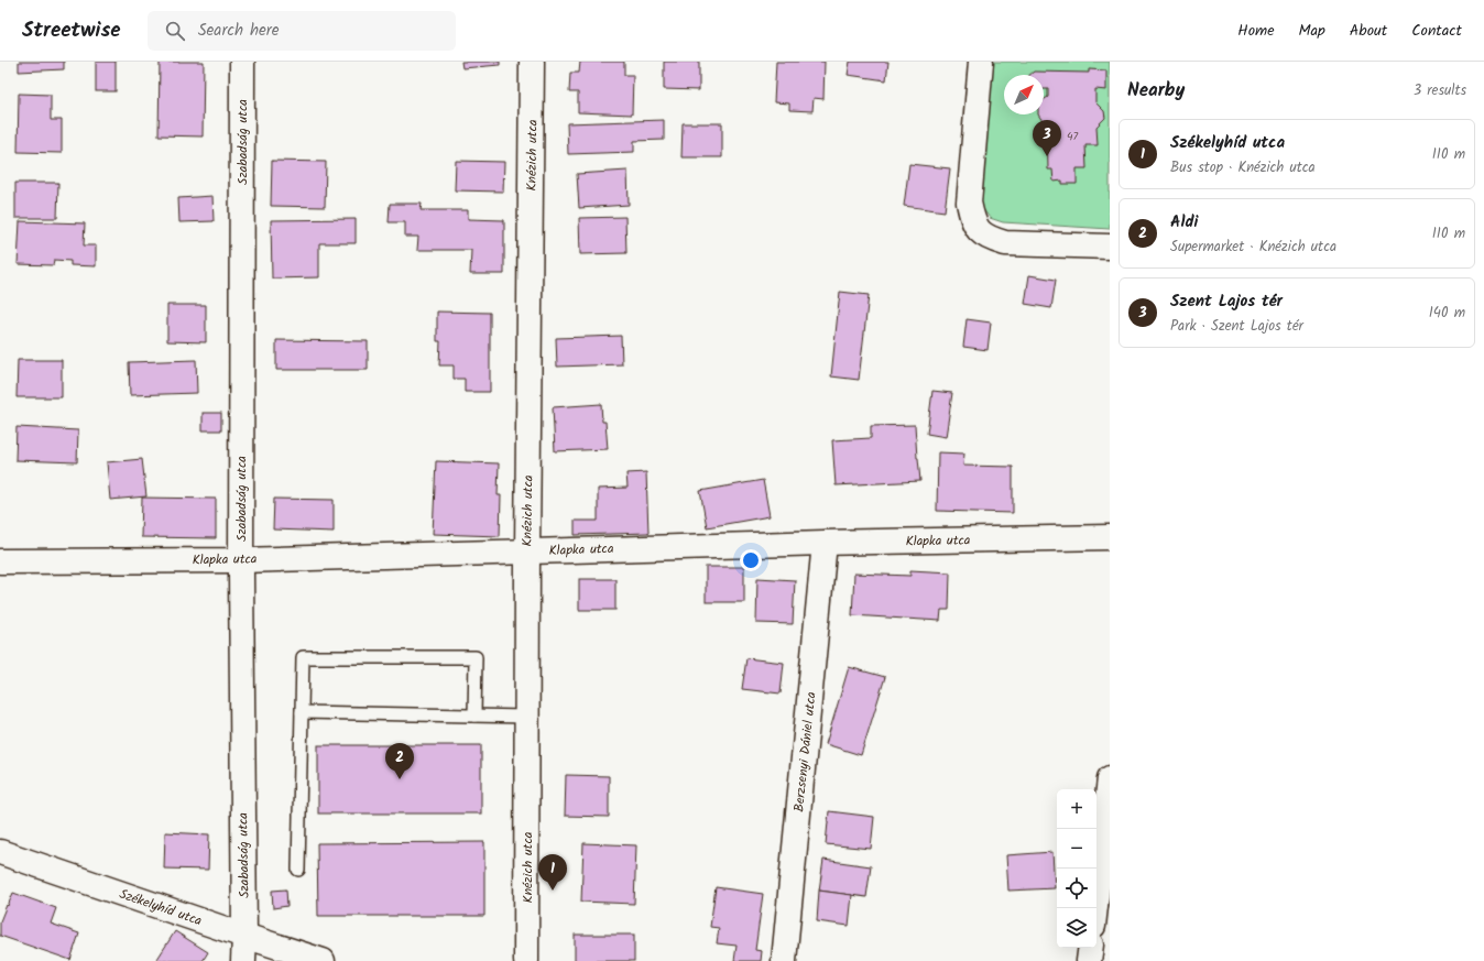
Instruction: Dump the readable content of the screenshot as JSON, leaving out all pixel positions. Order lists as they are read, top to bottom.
{
  "streets": {
    "street": [
      "Szabadság utca",
      "Knézich utca",
      "Klapka utca",
      "Berzsenyi Dániel utca",
      "Székelyhíd utca"
    ]
  },
  "crossings": [
    ["Szabadság utca", "Klapka utca"],
    ["Szabadság utca", "Székelyhíd utca"],
    ["Knézich utca", "Klapka utca"],
    ["Klapka utca", "Berzsenyi Dániel utca"]
  ],
  "house_numbers": ["47"],
  "north": "top right",
  "page": {
    "header": "Streetwise",
    "search": "Search here",
    "nav": [
      "Home",
      "Map",
      "About",
      "Contact"
    ],
    "heading": ["Nearby", "3 results"],
    "list": [
      {
        "mark": "1",
        "name": "Székelyhíd utca",
        "note": "Bus stop · Knézich utca",
        "value": "110 m"
      },
      {
        "mark": "2",
        "name": "Aldi",
        "note": "Supermarket · Knézich utca",
        "value": "110 m"
      },
      {
        "mark": "3",
        "name": "Szent Lajos tér",
        "note": "Park · Szent Lajos tér",
        "value": "140 m"
      }
    ],
    "pins": ["3", "2", "1"],
    "map_buttons": ["+", "−"]
  }
}
